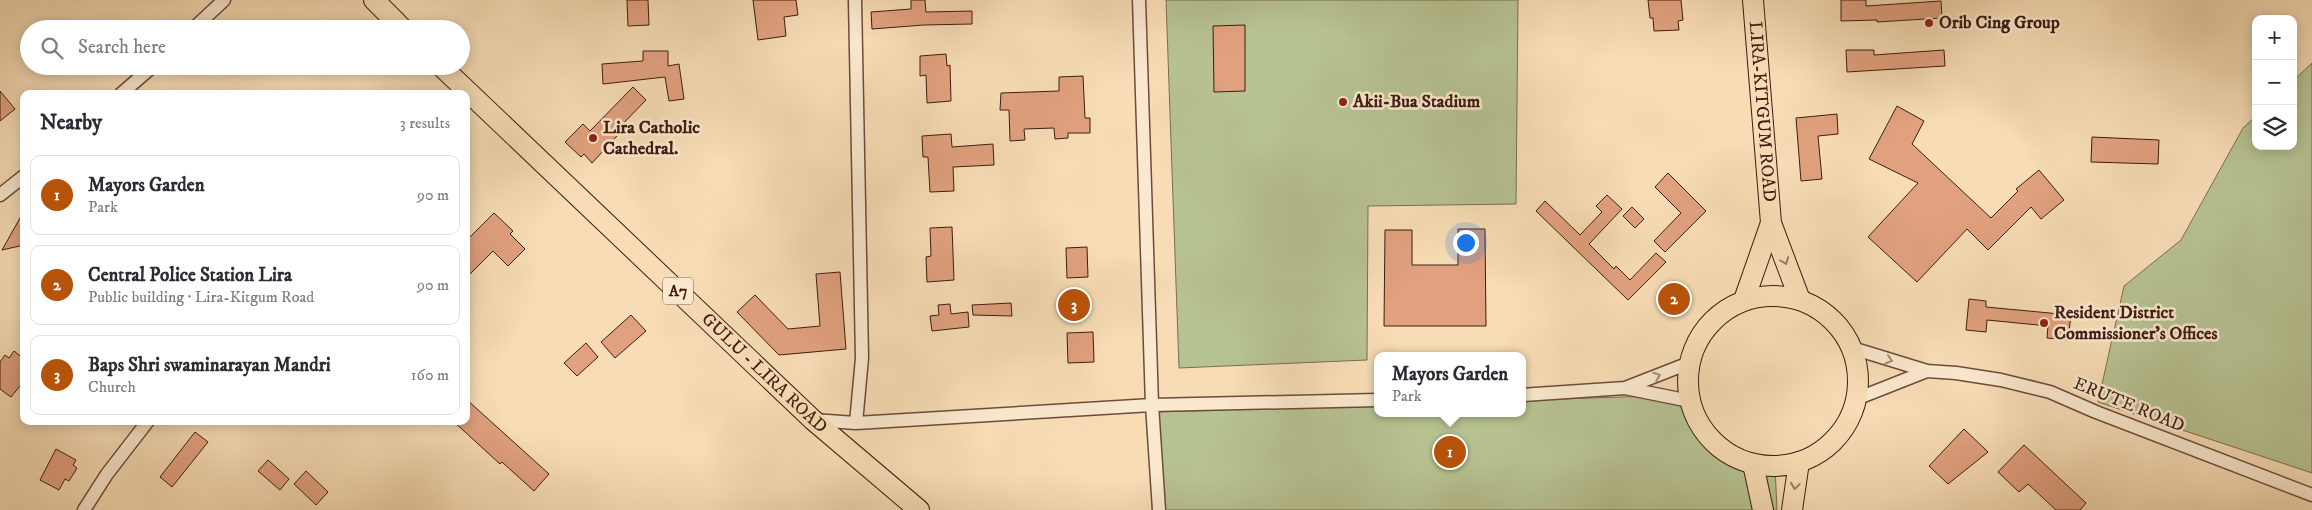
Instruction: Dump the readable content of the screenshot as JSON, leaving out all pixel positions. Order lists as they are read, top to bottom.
{
  "streets": {
    "main road": ["LIRA-KITGUM ROAD", "A7", "GULU - LIRA ROAD"],
    "street": ["ERUTE ROAD"]
  },
  "places": [
    "Orib Cing Group",
    "Akii-Bua Stadium",
    "Lira Catholic Cathedral.",
    "Resident District Commissioner's Offices"
  ],
  "page": {
    "map_buttons": ["+", "−"],
    "search": "Search here",
    "heading": ["Nearby", "3 results"],
    "list": [
      {
        "mark": "1",
        "name": "Mayors Garden",
        "note": "Park",
        "value": "90 m"
      },
      {
        "mark": "2",
        "name": "Central Police Station Lira",
        "note": "Public building · Lira-Kitgum Road",
        "value": "90 m"
      },
      {
        "mark": "3",
        "name": "Baps Shri swaminarayan Mandri",
        "note": "Church",
        "value": "160 m"
      }
    ],
    "pins": ["2", "3", "1"],
    "popup": ["Mayors Garden", "Park"]
  }
}
